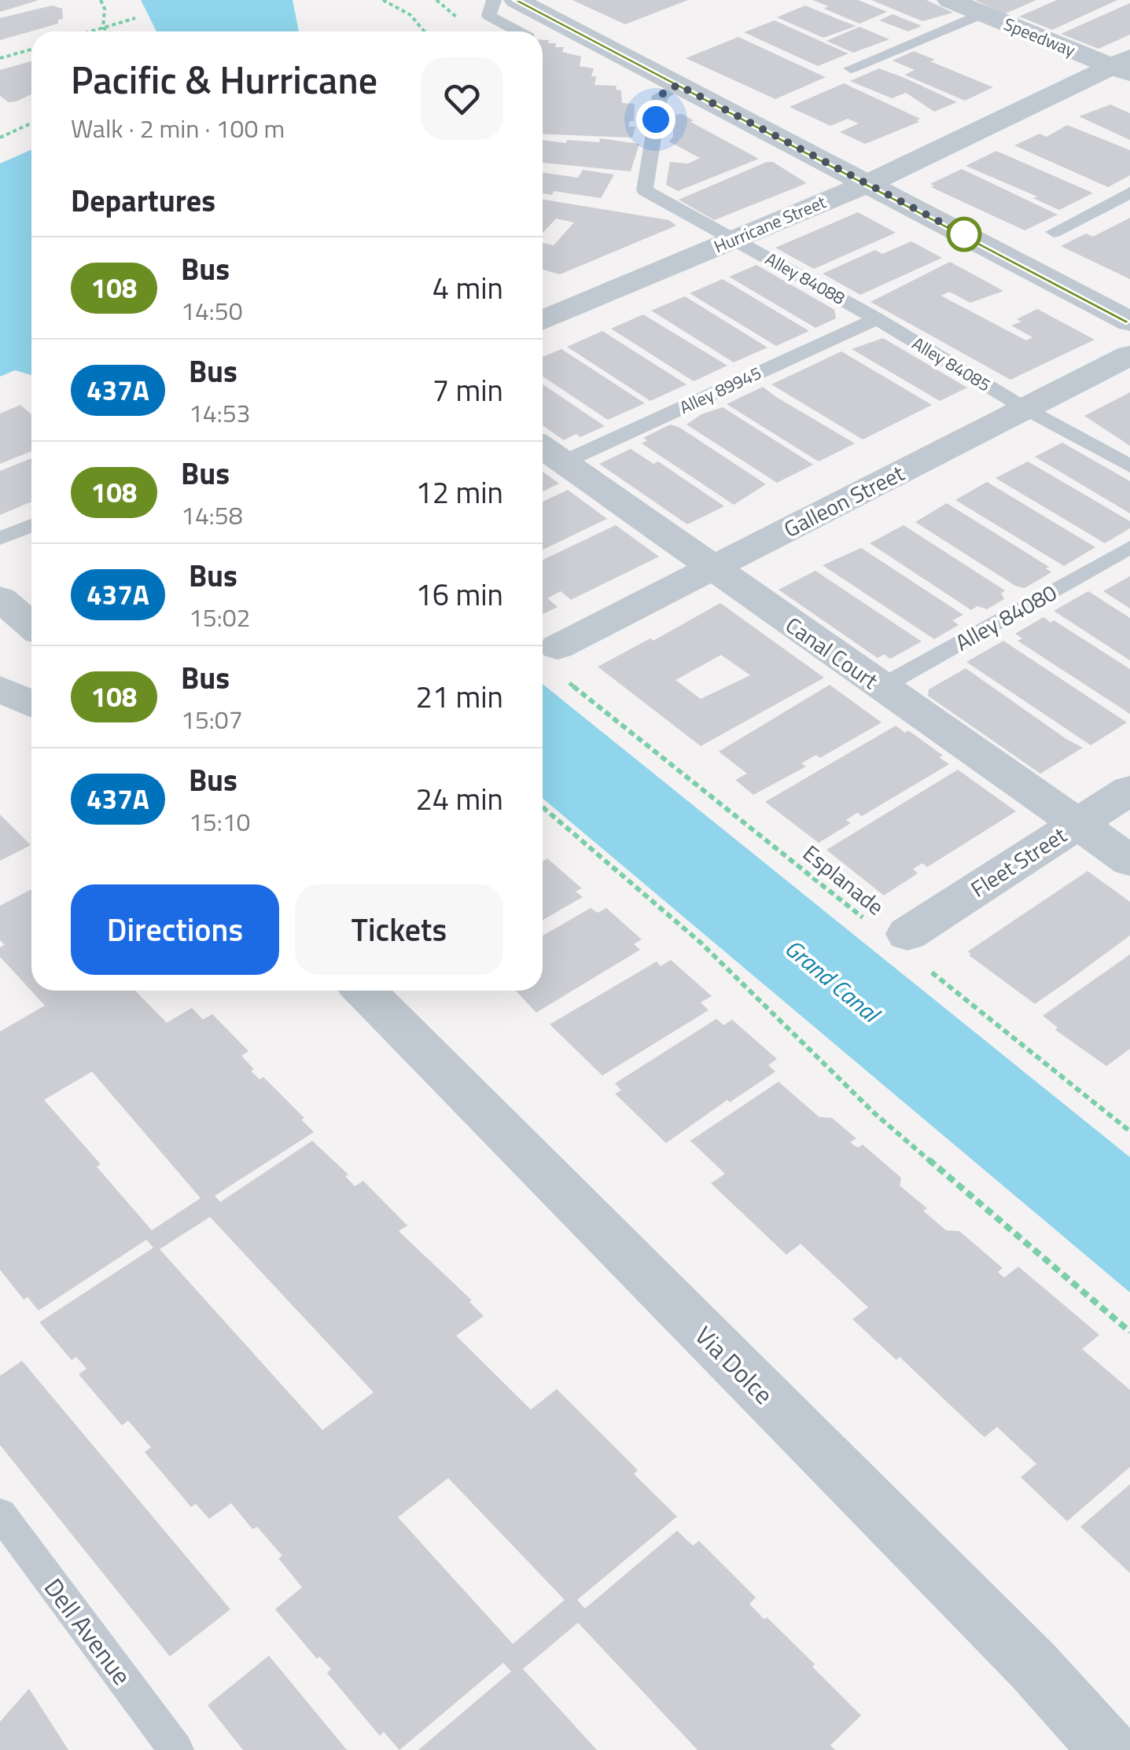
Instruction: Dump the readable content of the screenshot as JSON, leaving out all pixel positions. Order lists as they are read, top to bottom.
{
  "streets": {
    "street": [
      "Speedway",
      "Hurricane Street",
      "Galleon Street",
      "Canal Court",
      "Fleet Street",
      "Via Dolce"
    ],
    "lane": [
      "Alley 84088",
      "Alley 84085",
      "Alley 89945",
      "Alley 84080",
      "Dell Avenue"
    ],
    "path": ["Esplanade"]
  },
  "crossings": [
    ["Speedway", "Hurricane Street"],
    ["Hurricane Street", "Alley 84088"],
    ["Alley 84088", "Alley 84085"],
    ["Alley 84088", "Alley 89945"],
    ["Alley 84085", "Alley 89945"],
    ["Alley 84085", "Galleon Street"],
    ["Alley 89945", "Canal Court"],
    ["Galleon Street", "Canal Court"],
    ["Galleon Street", "Esplanade"],
    ["Alley 84080", "Canal Court"],
    ["Canal Court", "Fleet Street"],
    ["Fleet Street", "Esplanade"]
  ],
  "water": ["Grand Canal"],
  "lines": ["bus line 108"],
  "page": {
    "heading": [
      ["Pacific & Hurricane", "Walk · 2 min · 100 m"],
      "Departures"
    ],
    "list": [
      {
        "mark": "108",
        "name": "Bus",
        "note": "14:50",
        "value": "4 min"
      },
      {
        "mark": "437A",
        "name": "Bus",
        "note": "14:53",
        "value": "7 min"
      },
      {
        "mark": "108",
        "name": "Bus",
        "note": "14:58",
        "value": "12 min"
      },
      {
        "mark": "437A",
        "name": "Bus",
        "note": "15:02",
        "value": "16 min"
      },
      {
        "mark": "108",
        "name": "Bus",
        "note": "15:07",
        "value": "21 min"
      },
      {
        "mark": "437A",
        "name": "Bus",
        "note": "15:10",
        "value": "24 min"
      }
    ],
    "buttons": ["Directions", "Tickets"]
  }
}
